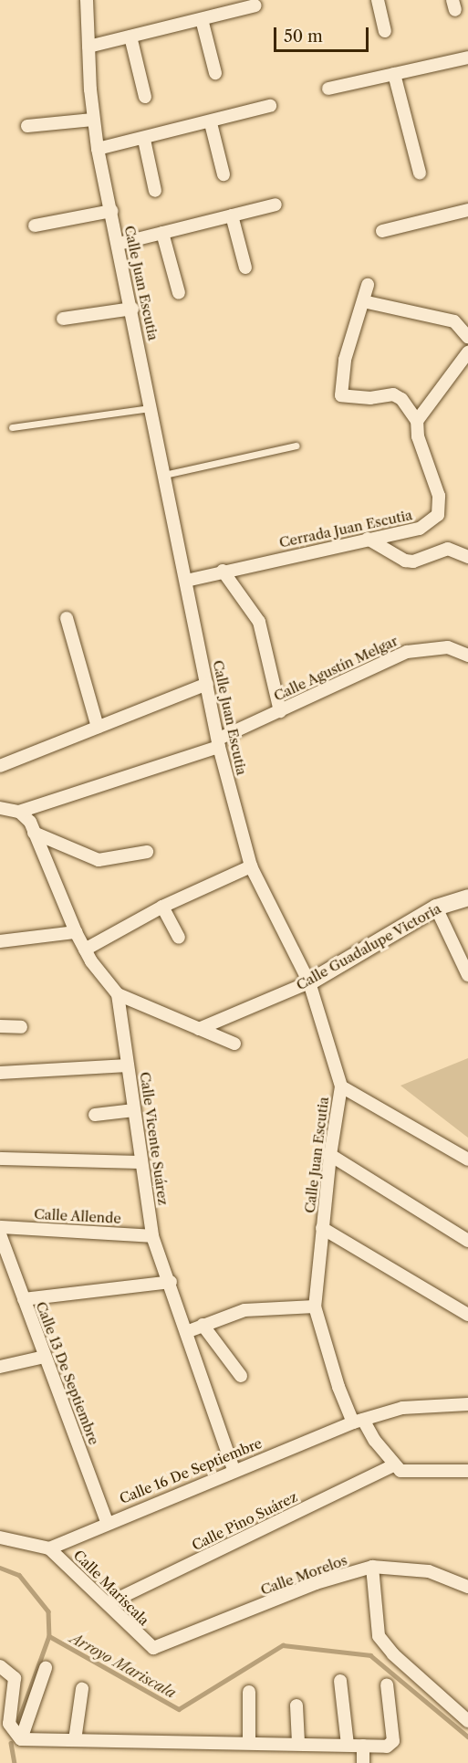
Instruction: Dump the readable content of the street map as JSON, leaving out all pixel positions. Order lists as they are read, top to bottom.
{
  "streets": {
    "street": [
      "Calle Juan Escutia",
      "Cerrada Juan Escutia",
      "Calle Agustín Melgar",
      "Calle Guadalupe Victoria",
      "Calle Vicente Suárez",
      "Calle Allende",
      "Calle 13 De Septiembre",
      "Calle 16 De Septiembre",
      "Calle Pino Suárez",
      "Calle Morelos",
      "Calle Mariscala"
    ]
  },
  "crossings": [
    ["Calle Juan Escutia", "Cerrada Juan Escutia"],
    ["Calle Juan Escutia", "Calle Agustín Melgar"],
    ["Calle Juan Escutia", "Calle Guadalupe Victoria"],
    ["Calle Juan Escutia", "Calle 16 De Septiembre"],
    ["Calle Vicente Suárez", "Calle Allende"],
    ["Calle Vicente Suárez", "Calle 16 De Septiembre"],
    ["Calle 13 De Septiembre", "Calle 16 De Septiembre"],
    ["Calle 16 De Septiembre", "Calle Mariscala"],
    ["Calle Pino Suárez", "Calle Mariscala"],
    ["Calle Morelos", "Calle Mariscala"]
  ],
  "water": ["Arroyo Mariscala"],
  "scale_bar": "50 m"
}
